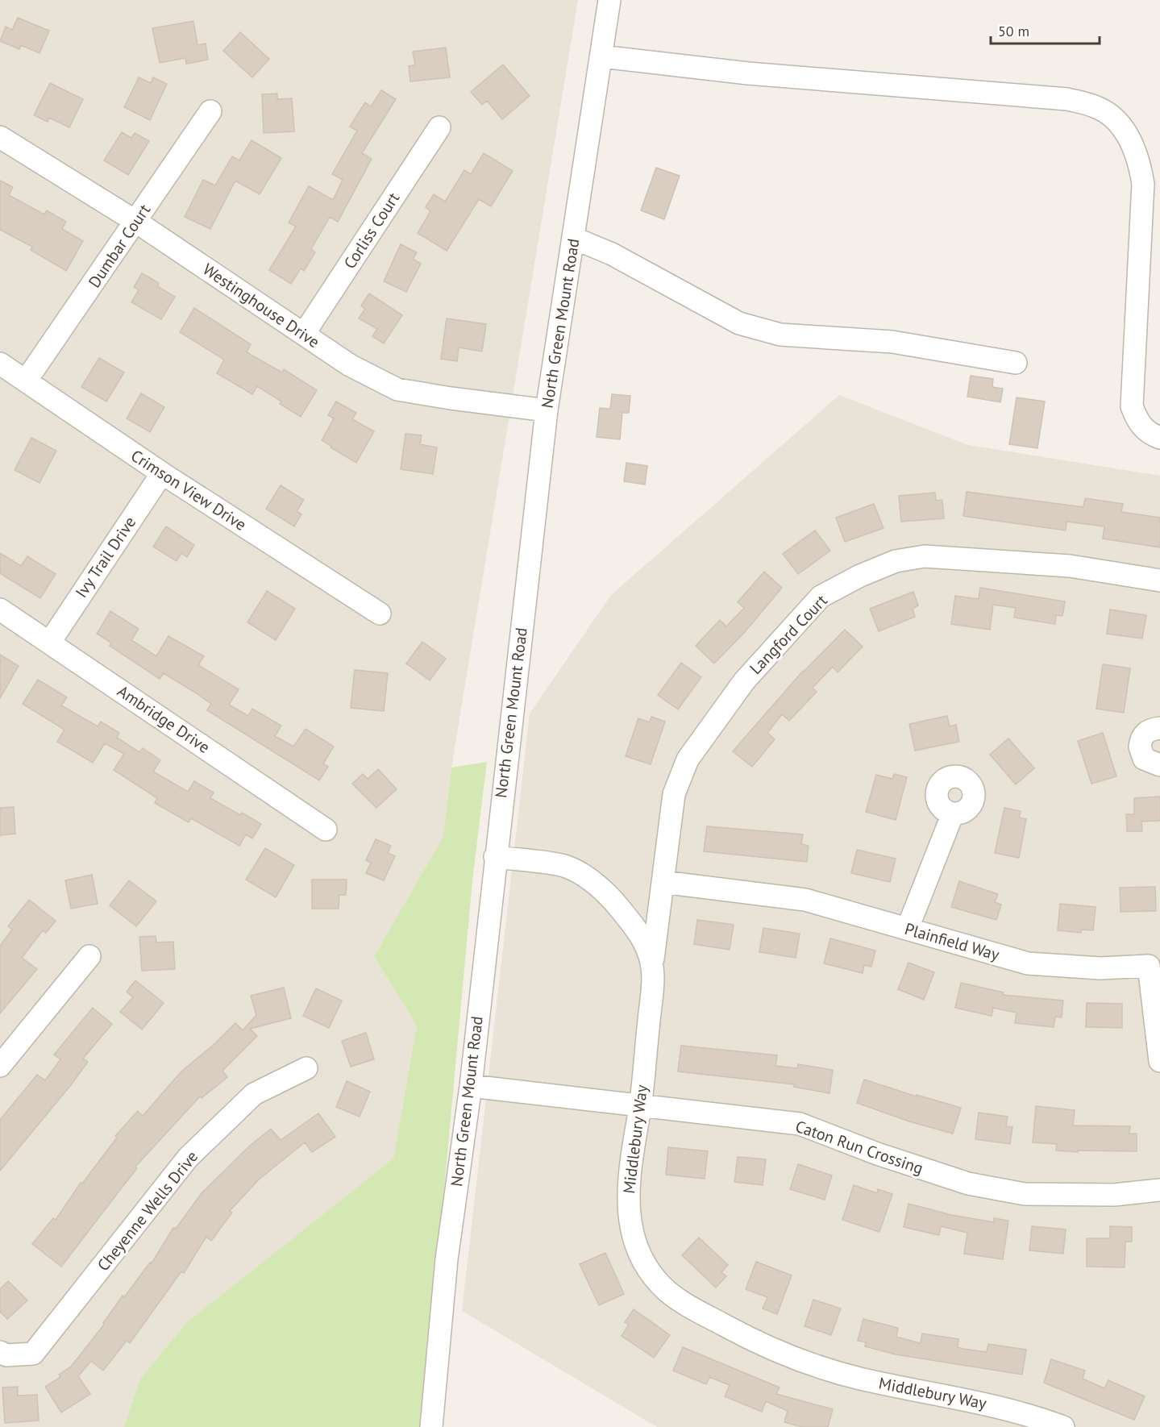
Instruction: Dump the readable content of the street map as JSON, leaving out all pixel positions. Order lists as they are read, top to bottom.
{
  "streets": {
    "street": [
      "Corliss Court",
      "Dumbar Court",
      "Westinghouse Drive",
      "North Green Mount Road",
      "Crimson View Drive",
      "Ivy Trail Drive",
      "Langford Court",
      "Ambridge Drive",
      "Plainfield Way",
      "Middlebury Way",
      "Caton Run Crossing",
      "Cheyenne Wells Drive"
    ]
  },
  "crossings": [
    ["Corliss Court", "Westinghouse Drive"],
    ["Dumbar Court", "Westinghouse Drive"],
    ["Dumbar Court", "Crimson View Drive"],
    ["Westinghouse Drive", "North Green Mount Road"],
    ["North Green Mount Road", "Middlebury Way"],
    ["North Green Mount Road", "Caton Run Crossing"],
    ["Crimson View Drive", "Ivy Trail Drive"],
    ["Ivy Trail Drive", "Ambridge Drive"],
    ["Langford Court", "Plainfield Way"],
    ["Langford Court", "Middlebury Way"],
    ["Middlebury Way", "Caton Run Crossing"]
  ],
  "scale_bar": "50 m"
}
